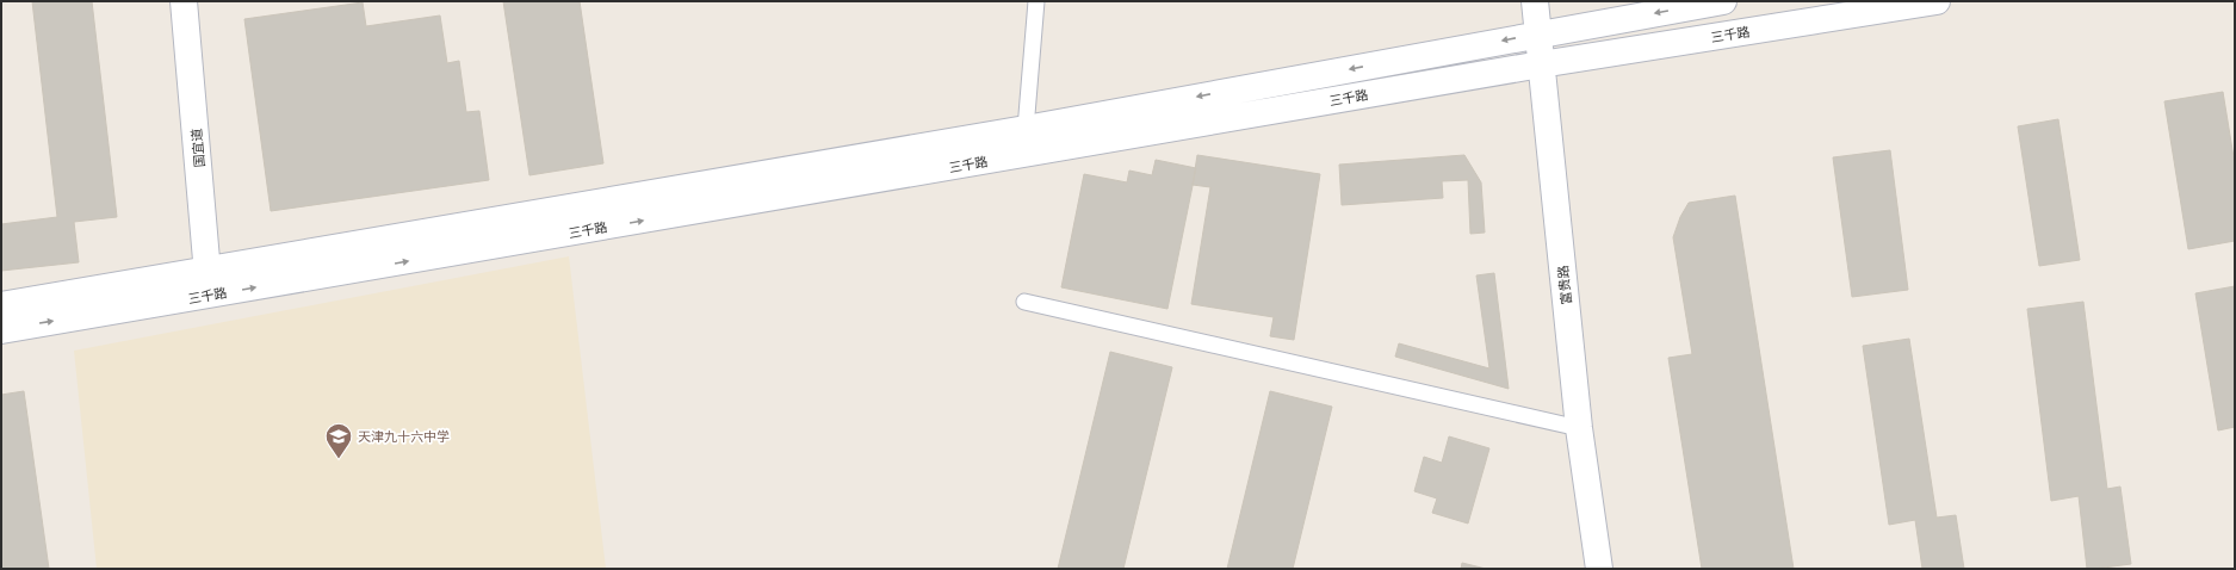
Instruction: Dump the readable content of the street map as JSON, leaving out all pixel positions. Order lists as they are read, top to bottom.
{
  "streets": {
    "street": ["三千路", "国宜道", "富贵路"]
  },
  "crossings": [
    ["三千路", "国宜道"],
    ["三千路", "富贵路"]
  ],
  "places": {
    "school or university": ["天津九十六中学"]
  }
}
